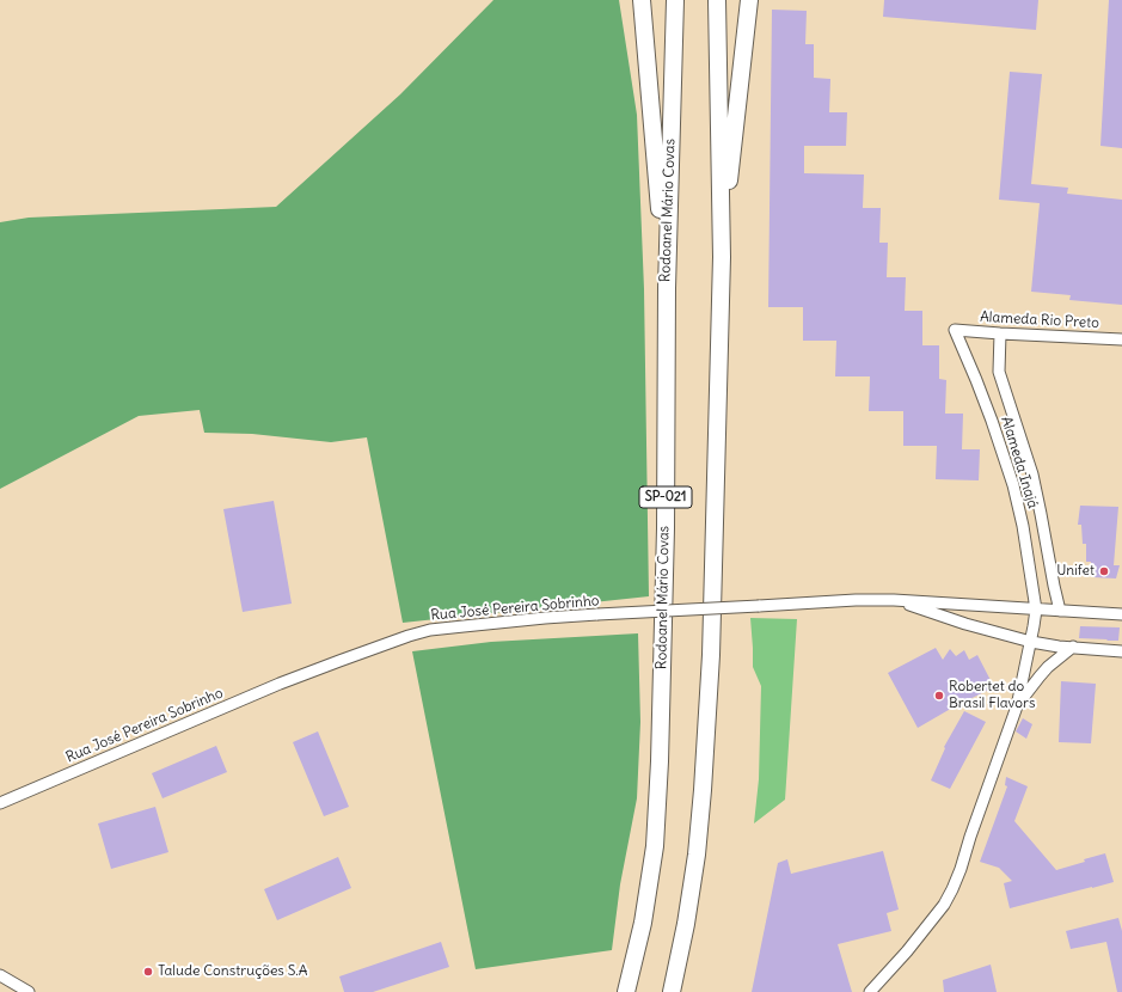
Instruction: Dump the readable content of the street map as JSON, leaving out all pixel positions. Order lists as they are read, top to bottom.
{
  "streets": {
    "highway": ["Rodoanel Mário Covas", "SP-021"],
    "street": ["Alameda Rio Preto", "Alameda Inajá", "Rua José Pereira Sobrinho"]
  },
  "crossings": [
    ["Alameda Rio Preto", "Alameda Inajá"],
    ["Alameda Inajá", "Rua José Pereira Sobrinho"]
  ],
  "places": ["Unifet", "Robertet do Brasil Flavors", "Talude Construções S.A"]
}
